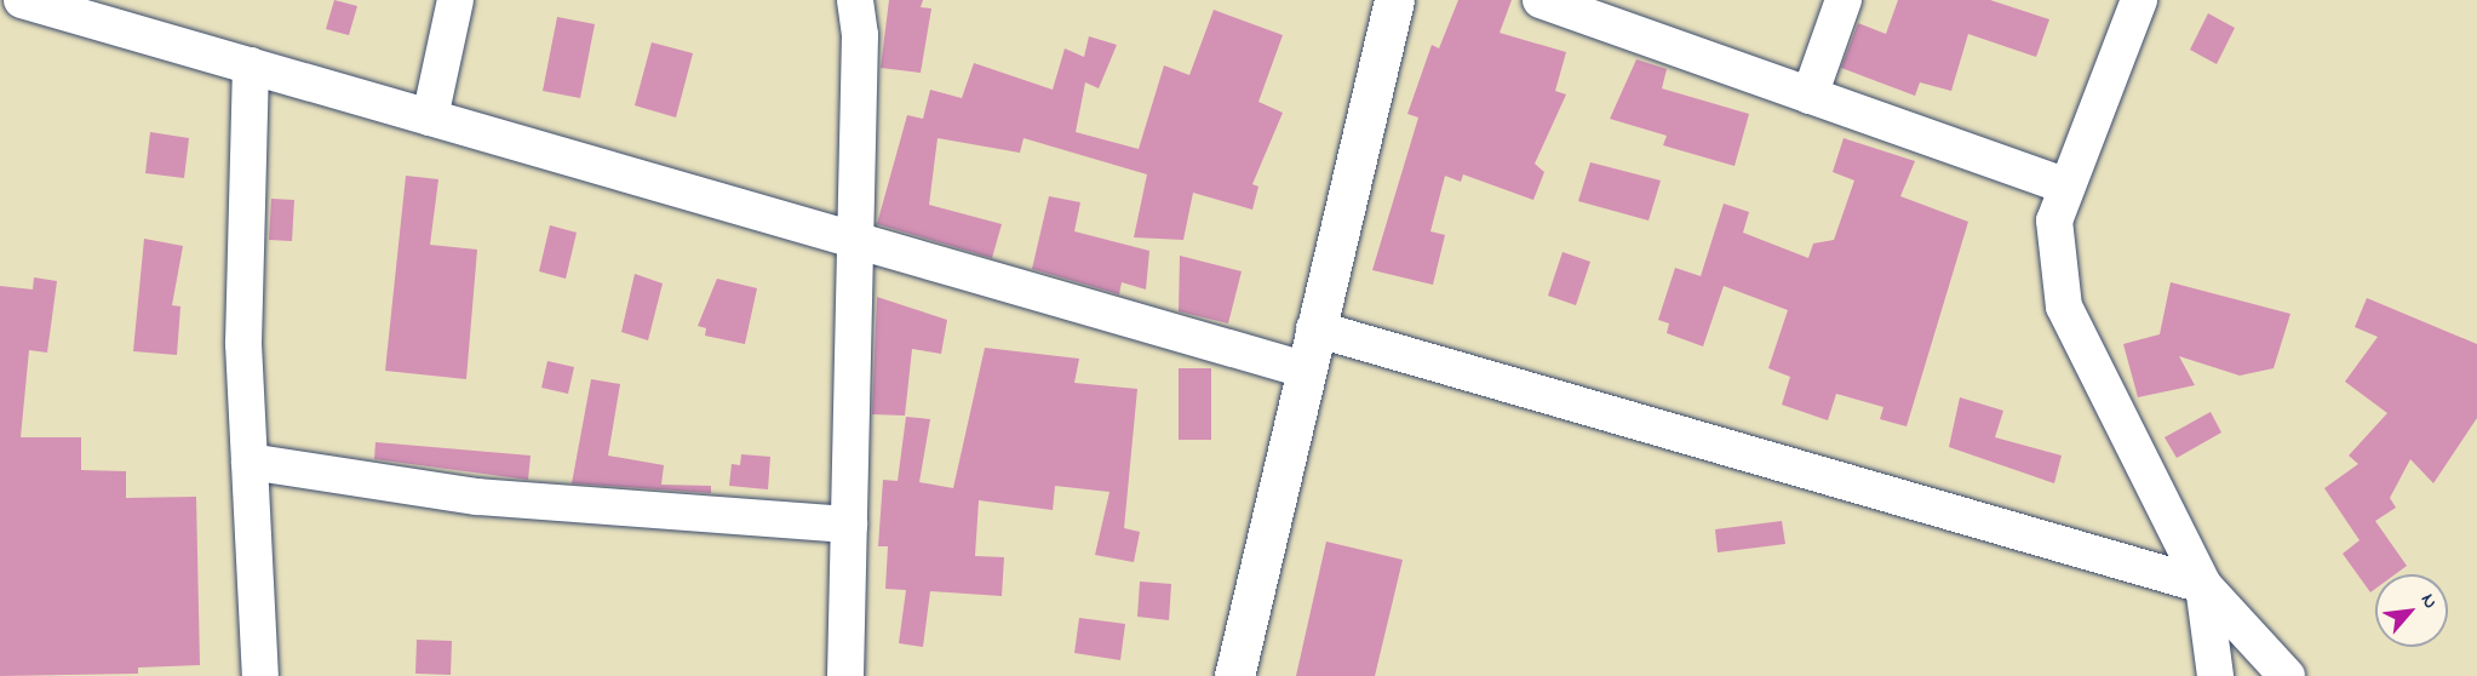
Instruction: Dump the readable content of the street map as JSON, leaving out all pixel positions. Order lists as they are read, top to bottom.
{
  "north": "top right"
}
